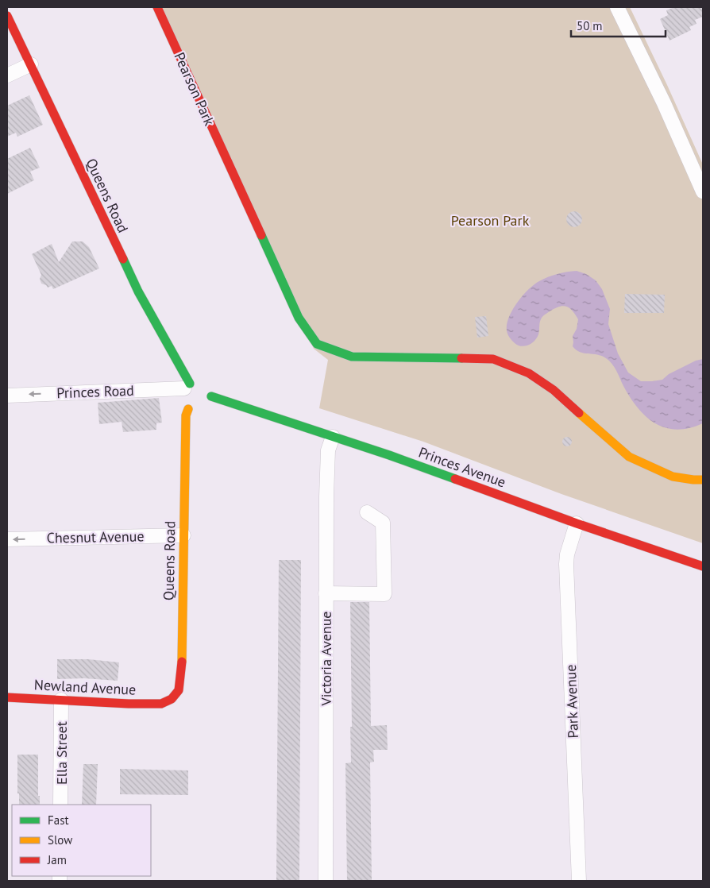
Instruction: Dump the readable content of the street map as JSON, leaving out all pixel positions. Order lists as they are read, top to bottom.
{
  "streets": {
    "street": [
      "Pearson Park",
      "Queens Road",
      "Princes Road",
      "Princes Avenue",
      "Chesnut Avenue",
      "Victoria Avenue",
      "Newland Avenue",
      "Park Avenue",
      "Ella Street"
    ]
  },
  "crossings": [
    ["Queens Road", "Princes Road"],
    ["Queens Road", "Princes Avenue"],
    ["Queens Road", "Chesnut Avenue"],
    ["Queens Road", "Newland Avenue"],
    ["Princes Road", "Princes Avenue"],
    ["Princes Avenue", "Victoria Avenue"],
    ["Princes Avenue", "Park Avenue"],
    ["Newland Avenue", "Ella Street"]
  ],
  "one_way": ["Princes Road", "Chesnut Avenue"],
  "parks": ["Pearson Park"],
  "legend": ["Fast", "Slow", "Jam"],
  "scale_bar": "50 m"
}
